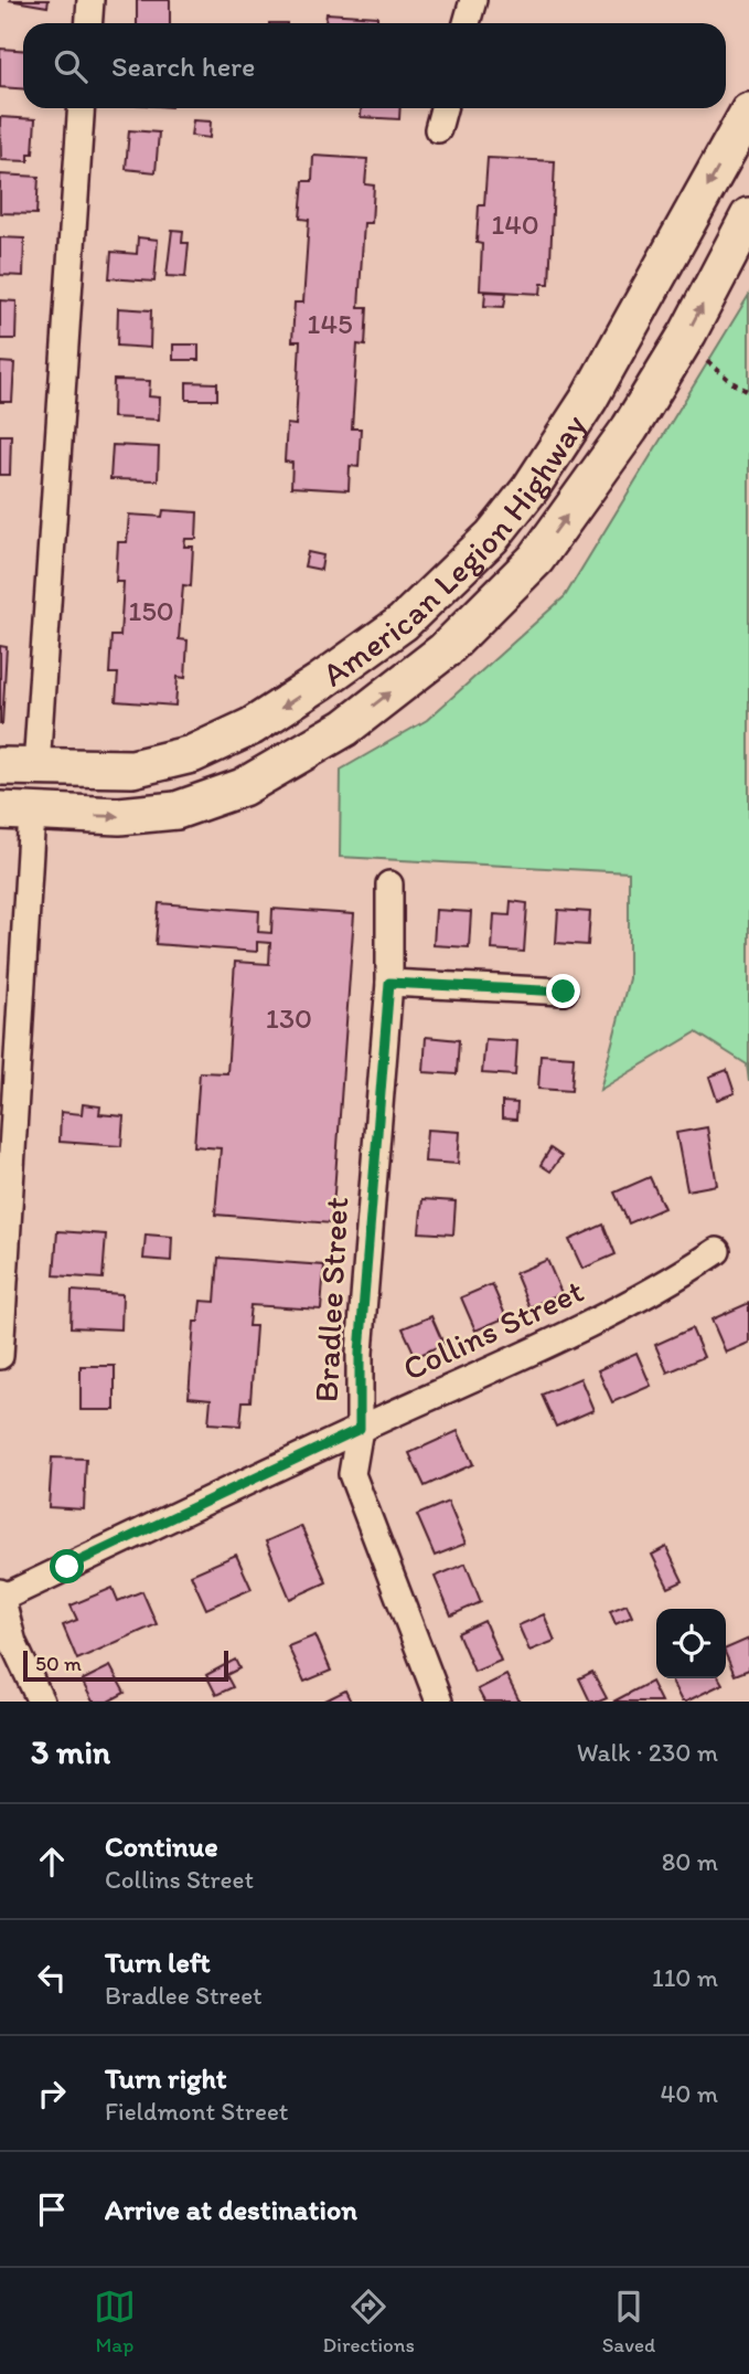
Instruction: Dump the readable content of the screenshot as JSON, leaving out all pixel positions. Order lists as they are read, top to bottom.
{
  "streets": {
    "main road": ["American Legion Highway"],
    "street": ["Bradlee Street", "Collins Street"]
  },
  "crossings": [
    ["Bradlee Street", "Collins Street"]
  ],
  "house_numbers": [
    "140",
    "145",
    "150",
    "130"
  ],
  "scale_bar": "50 m",
  "page": {
    "search": "Search here",
    "scale": "50 m",
    "heading": ["3 min", "Walk · 230 m"],
    "list": [
      ["Continue", "Collins Street", "80 m"],
      ["Turn left", "Bradlee Street", "110 m"],
      ["Turn right", "Fieldmont Street", "40 m"],
      "Arrive at destination"
    ],
    "nav": ["Map", "Directions", "Saved"]
  }
}
